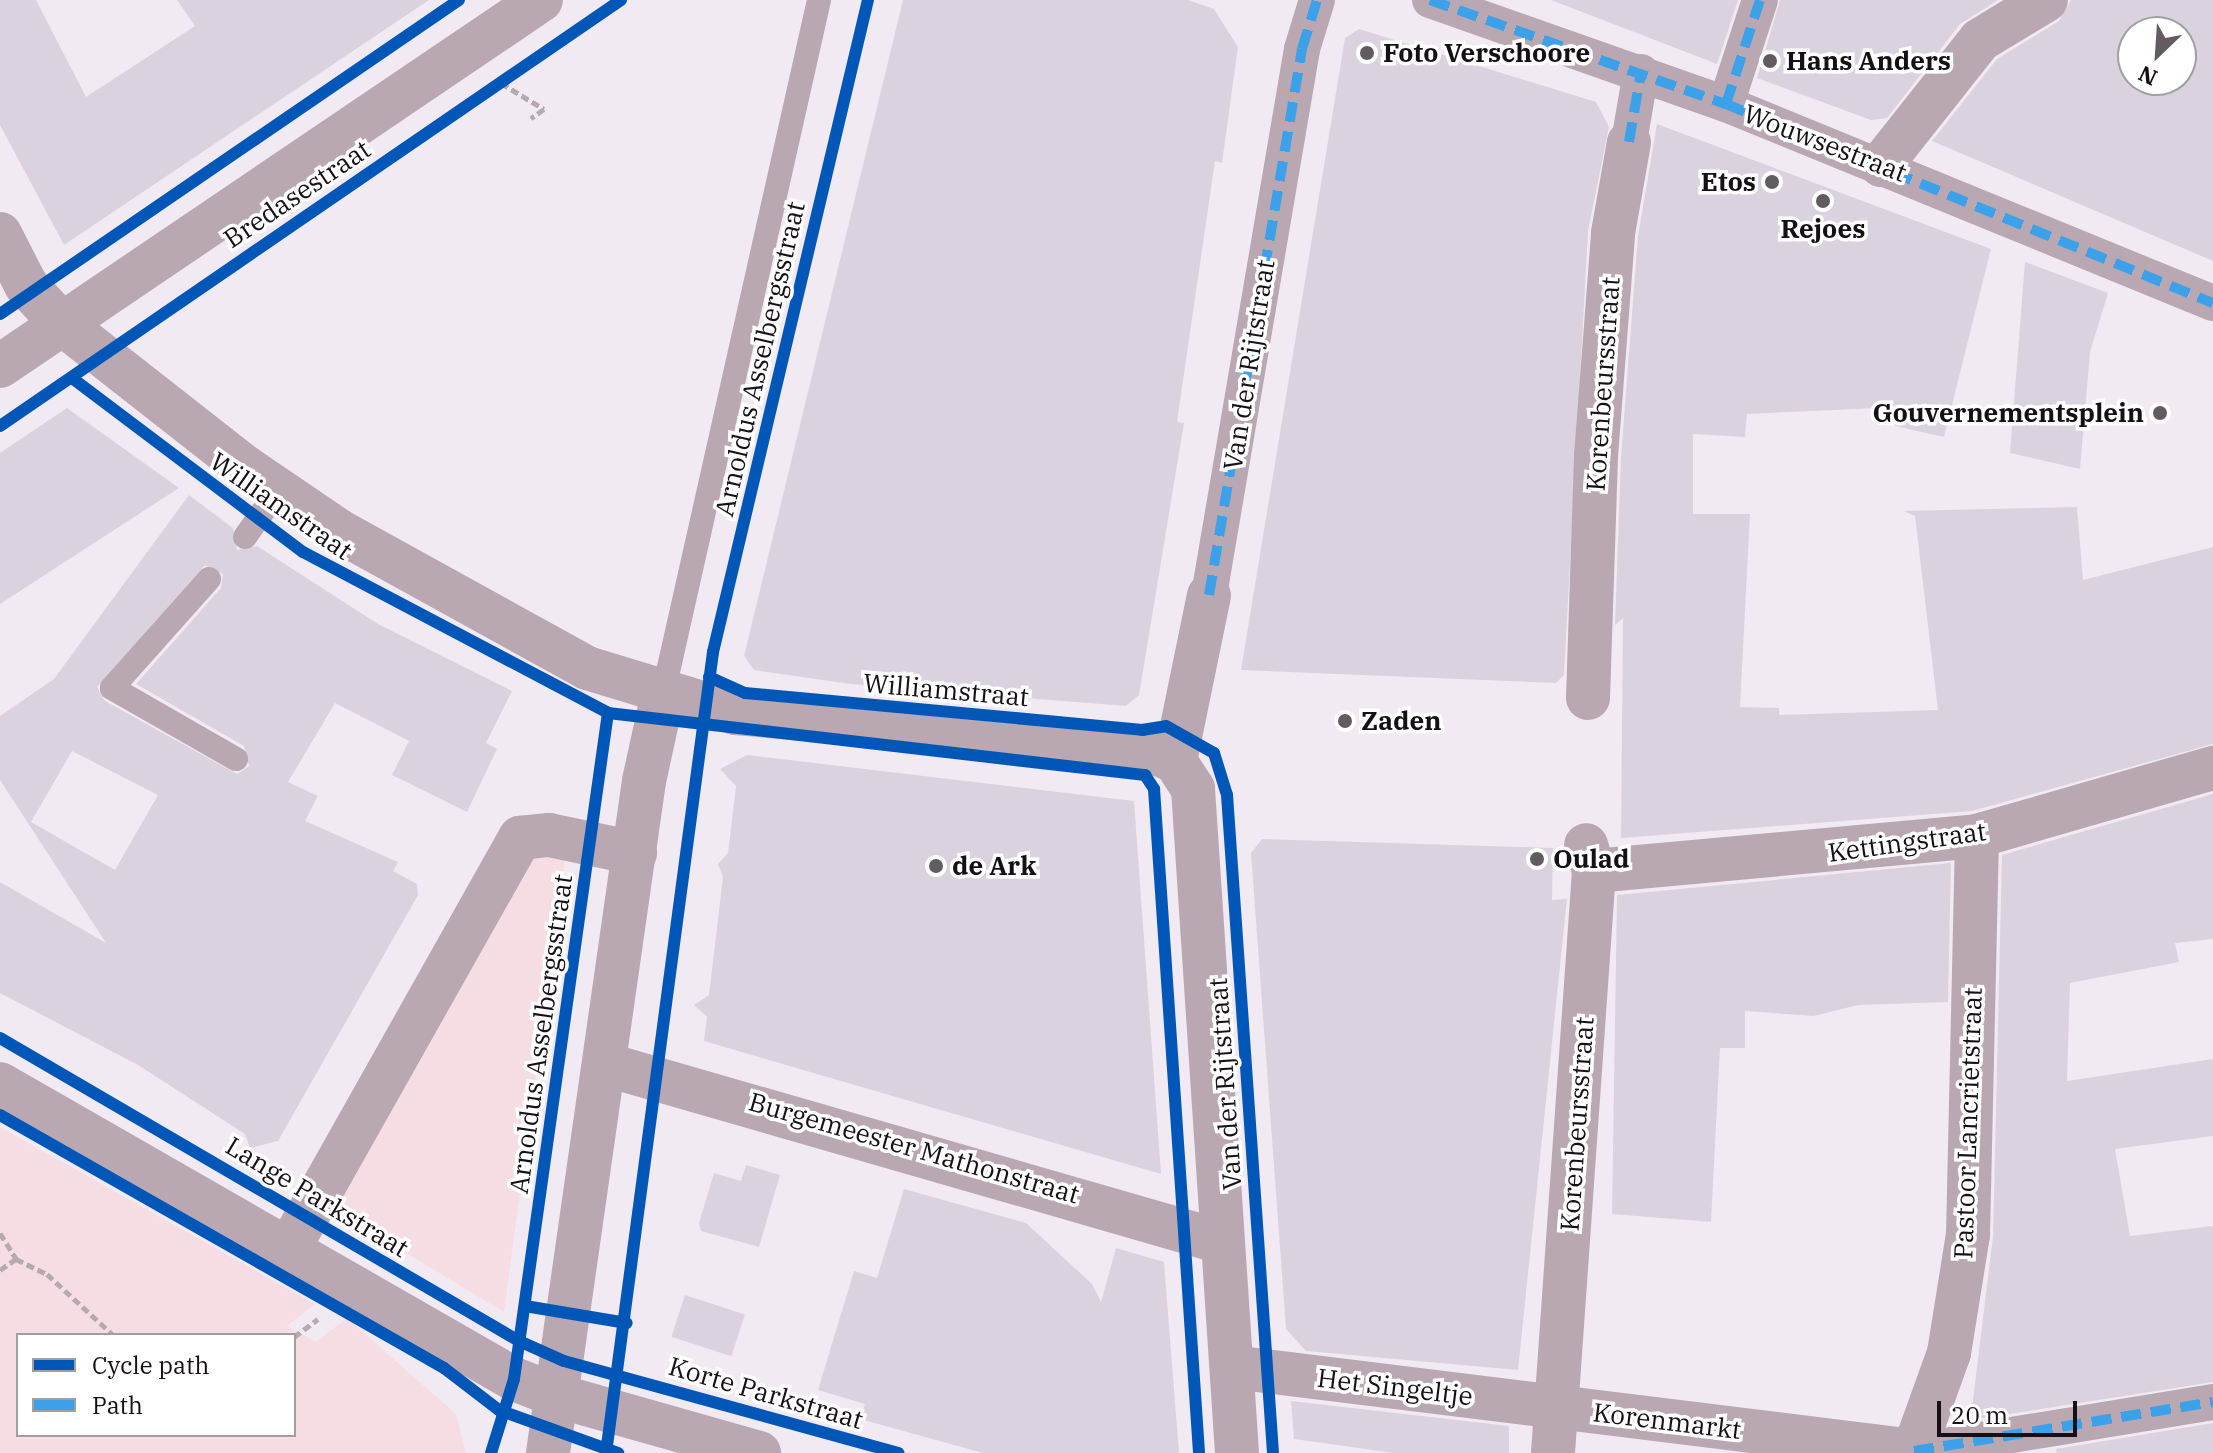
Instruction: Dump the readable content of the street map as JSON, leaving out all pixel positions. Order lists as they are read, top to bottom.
{
  "streets": {
    "street": [
      "Wouwsestraat",
      "Bredasestraat",
      "Arnoldus Asselbergsstraat",
      "Van der Rijtstraat",
      "Korenbeursstraat",
      "Williamstraat",
      "Kettingstraat",
      "Pastoor Lancrietstraat",
      "Burgemeester Mathonstraat",
      "Het Singeltje",
      "Korenmarkt"
    ],
    "cycle path": ["Lange Parkstraat"]
  },
  "crossings": [
    ["Wouwsestraat", "Korenbeursstraat"],
    ["Bredasestraat", "Williamstraat"],
    ["Arnoldus Asselbergsstraat", "Williamstraat"],
    ["Arnoldus Asselbergsstraat", "Burgemeester Mathonstraat"],
    ["Van der Rijtstraat", "Williamstraat"],
    ["Van der Rijtstraat", "Burgemeester Mathonstraat"],
    ["Van der Rijtstraat", "Het Singeltje"],
    ["Korenbeursstraat", "Kettingstraat"],
    ["Korenbeursstraat", "Het Singeltje"],
    ["Korenbeursstraat", "Korenmarkt"],
    ["Kettingstraat", "Pastoor Lancrietstraat"],
    ["Pastoor Lancrietstraat", "Korenmarkt"],
    ["Het Singeltje", "Korenmarkt"]
  ],
  "places": [
    "Foto Verschoore",
    "Hans Anders",
    "Etos",
    "Rejoes",
    "Gouvernementsplein",
    "Zaden",
    "Oulad",
    "de Ark"
  ],
  "legend": ["Cycle path", "Path"],
  "scale_bar": "20 m",
  "north": "bottom left"
}
